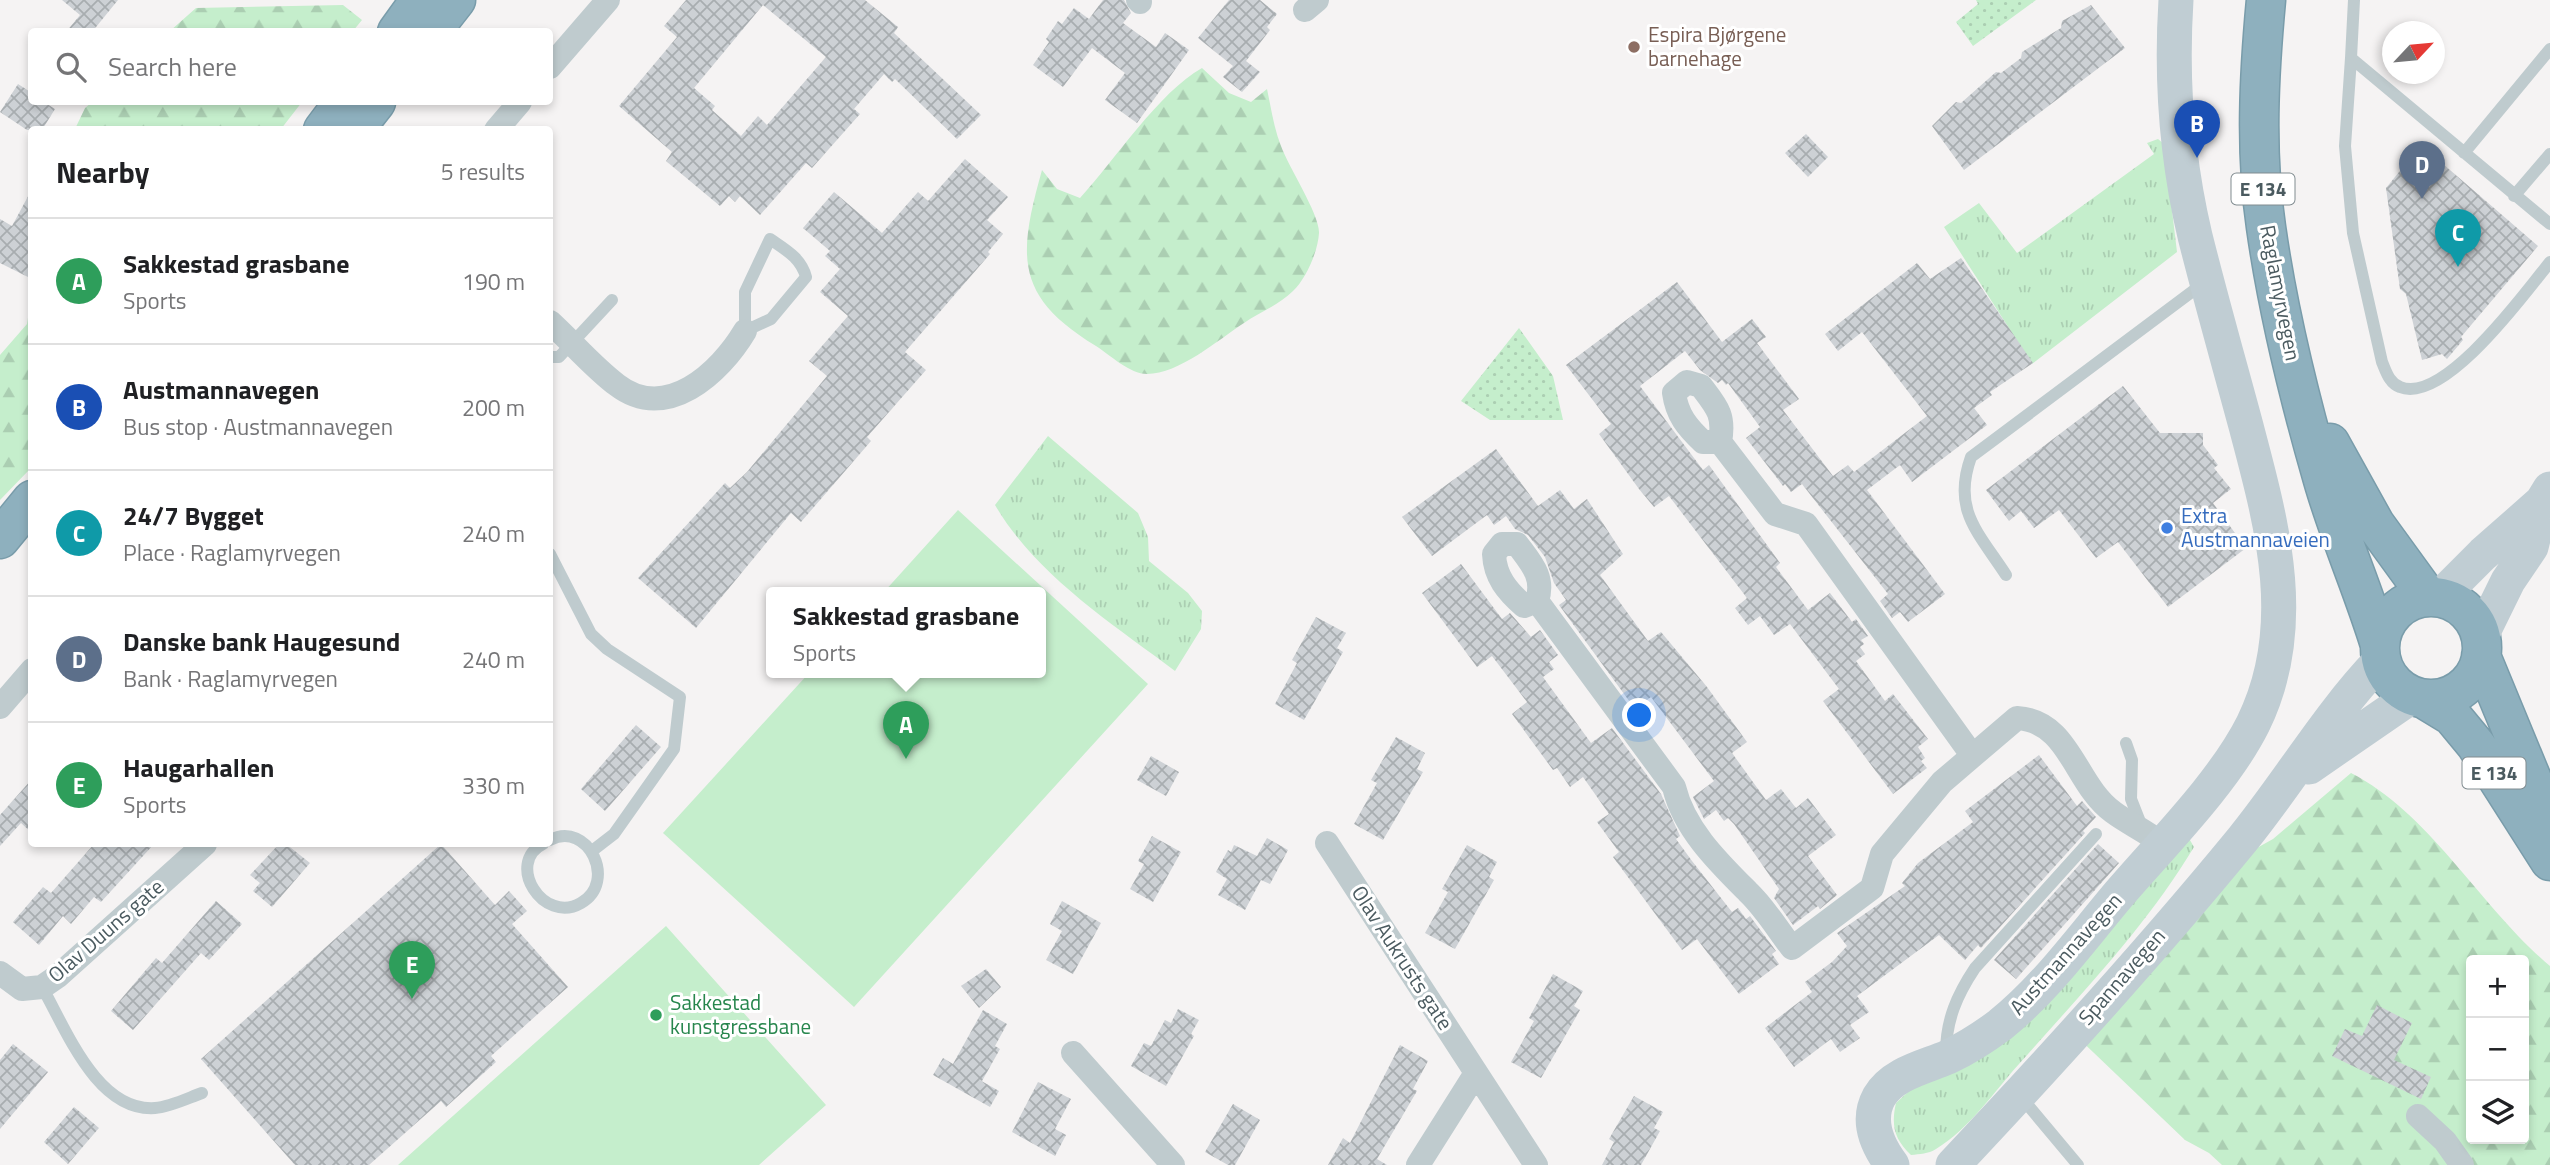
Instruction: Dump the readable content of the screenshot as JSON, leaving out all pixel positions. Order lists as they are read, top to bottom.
{
  "streets": {
    "highway": ["E 134", "Raglamyrvegen"],
    "street": [
      "Olav Duuns gate",
      "Austmannavegen",
      "Olav Aukrusts gate",
      "Spannavegen"
    ]
  },
  "crossings": [
    ["E 134", "Raglamyrvegen"],
    ["E 134", "Spannavegen"],
    ["Raglamyrvegen", "Spannavegen"]
  ],
  "places": ["Espira Bjørgene barnehage", "Extra Austmannaveien", "Sakkestad kunstgressbane"],
  "north": "top right",
  "page": {
    "search": "Search here",
    "pins": [
      "B",
      "D",
      "C",
      "A",
      "E"
    ],
    "heading": ["Nearby", "5 results"],
    "list": [
      {
        "mark": "A",
        "name": "Sakkestad grasbane",
        "note": "Sports",
        "value": "190 m"
      },
      {
        "mark": "B",
        "name": "Austmannavegen",
        "note": "Bus stop · Austmannavegen",
        "value": "200 m"
      },
      {
        "mark": "C",
        "name": "24/7 Bygget",
        "note": "Place · Raglamyrvegen",
        "value": "240 m"
      },
      {
        "mark": "D",
        "name": "Danske bank Haugesund",
        "note": "Bank · Raglamyrvegen",
        "value": "240 m"
      },
      {
        "mark": "E",
        "name": "Haugarhallen",
        "note": "Sports",
        "value": "330 m"
      }
    ],
    "popup": ["Sakkestad grasbane", "Sports"],
    "map_buttons": ["+", "−"]
  }
}
